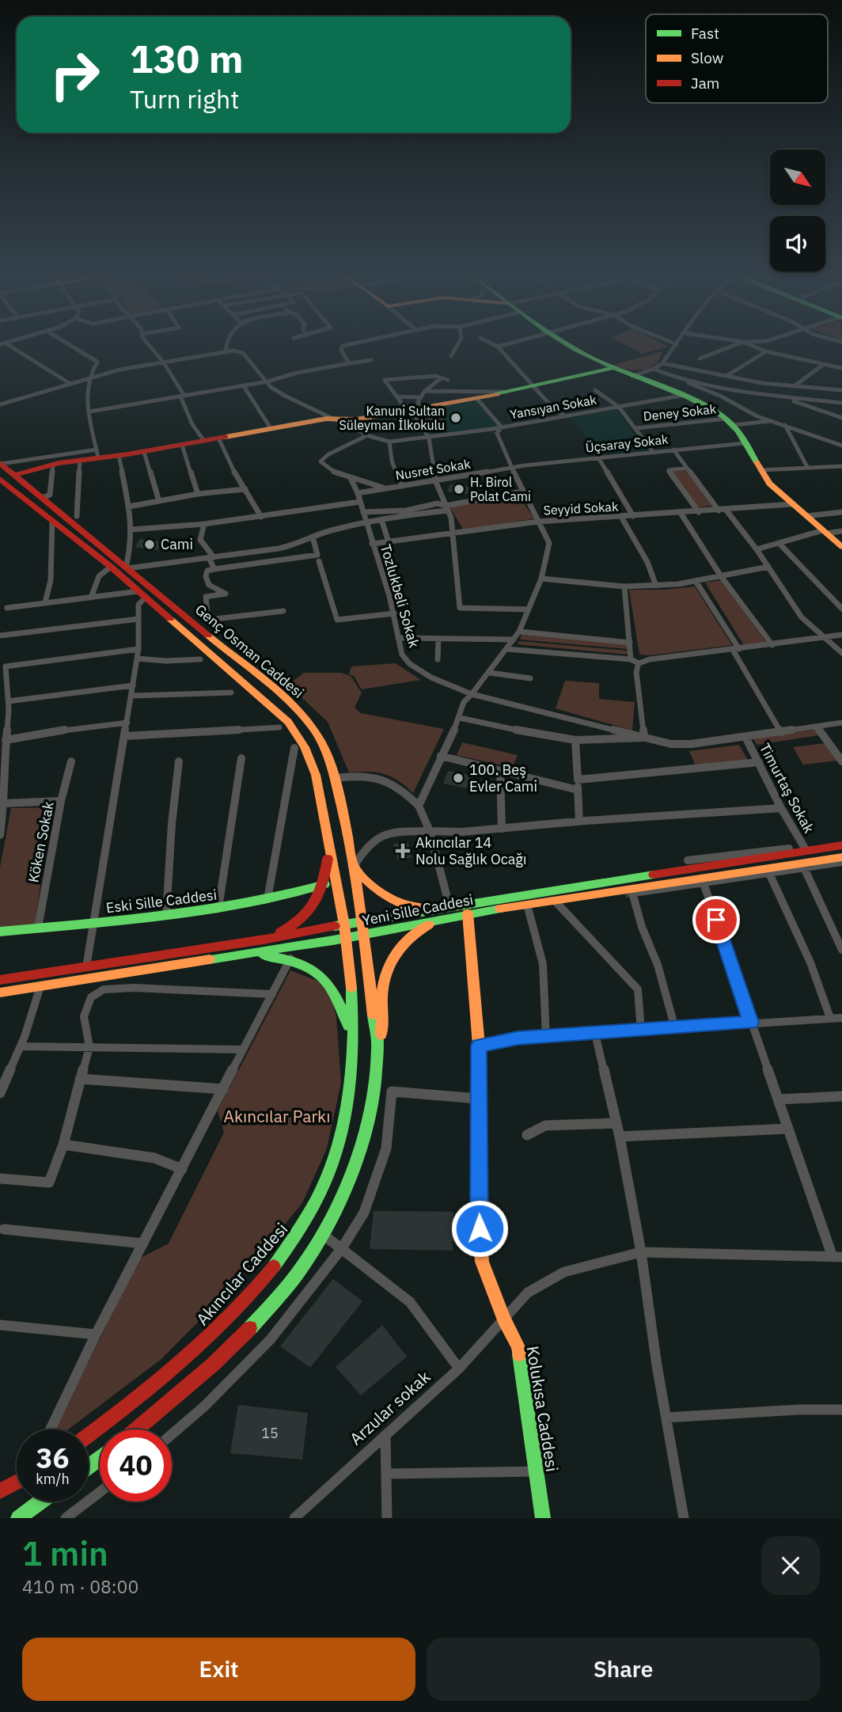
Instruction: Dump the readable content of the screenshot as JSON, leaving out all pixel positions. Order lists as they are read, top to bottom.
{
  "streets": {
    "main road": [
      "Genç Osman Caddesi",
      "Eski Sille Caddesi",
      "Yeni Sille Caddesi",
      "Akıncılar Caddesi",
      "Kolukısa Caddesi"
    ],
    "street": [
      "Yansıyan Sokak",
      "Deney Sokak",
      "Üçsaray Sokak",
      "Nusret Sokak",
      "Seyyid Sokak",
      "Tozlukbeli Sokak",
      "Timurtaş Sokak",
      "Köken Sokak",
      "Arzular sokak"
    ]
  },
  "crossings": [
    ["Üçsaray Sokak", "Nusret Sokak"],
    ["Nusret Sokak", "Tozlukbeli Sokak"],
    ["Seyyid Sokak", "Tozlukbeli Sokak"],
    ["Genç Osman Caddesi", "Yeni Sille Caddesi"],
    ["Genç Osman Caddesi", "Akıncılar Caddesi"],
    ["Timurtaş Sokak", "Yeni Sille Caddesi"],
    ["Köken Sokak", "Eski Sille Caddesi"],
    ["Yeni Sille Caddesi", "Akıncılar Caddesi"],
    ["Yeni Sille Caddesi", "Kolukısa Caddesi"],
    ["Arzular sokak", "Kolukısa Caddesi"]
  ],
  "parks": ["Akıncılar Parkı"],
  "places": {
    "other": [
      "Kanuni Sultan Süleyman İlkokulu",
      "H. Birol Polat Cami",
      "Cami",
      "100. Beş Evler Cami"
    ],
    "health": ["Akıncılar 14 Nolu Sağlık Ocağı"]
  },
  "house_numbers": ["15"],
  "legend": ["Fast", "Slow", "Jam"],
  "north": "bottom right",
  "page": {
    "turn": ["130 m", "Turn right"],
    "speed": "36 km/h",
    "limit": "40",
    "heading": ["1 min", "410 m · 08:00"],
    "buttons": ["Exit", "Share"]
  }
}
